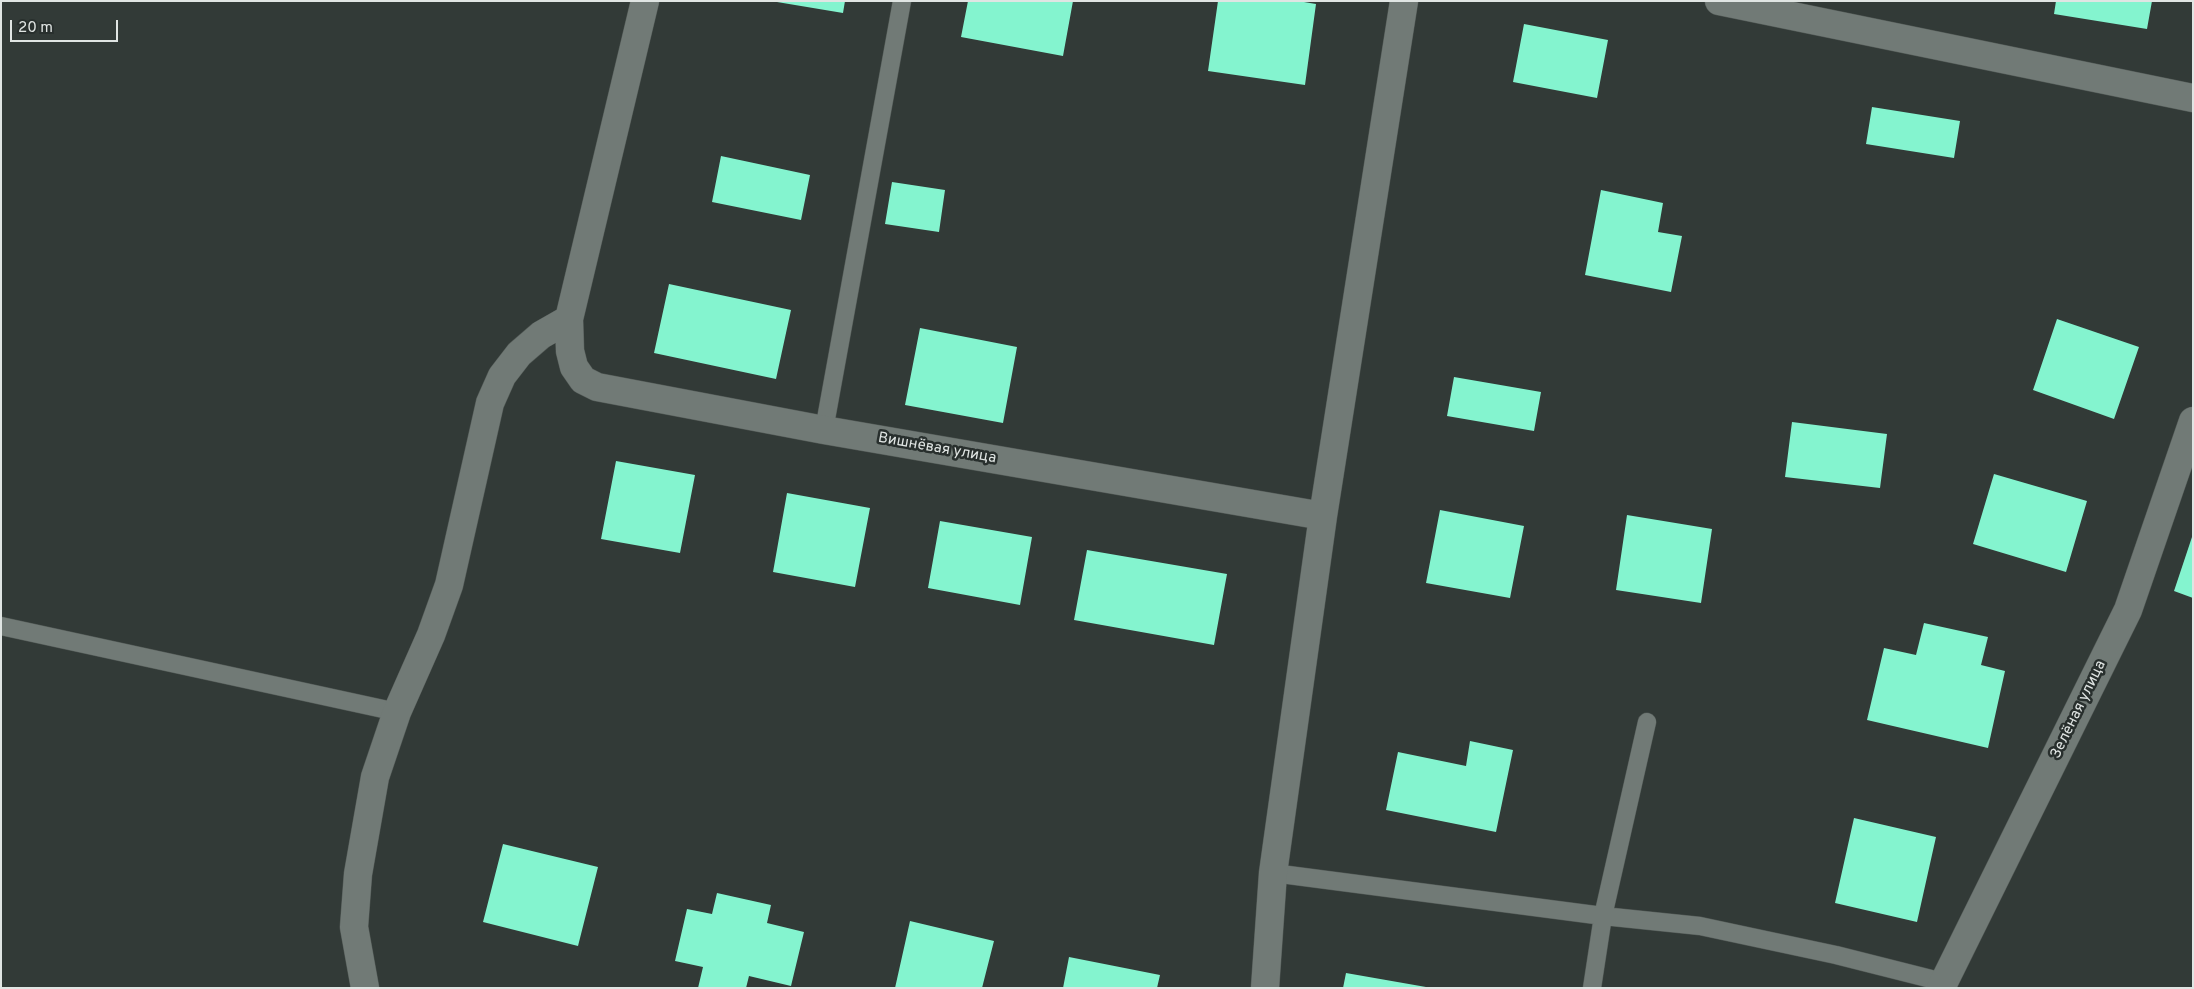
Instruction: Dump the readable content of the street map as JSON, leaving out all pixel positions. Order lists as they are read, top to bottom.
{
  "streets": {
    "street": ["Вишнёвая улица", "Зелёная улица"]
  },
  "scale_bar": "20 m"
}
